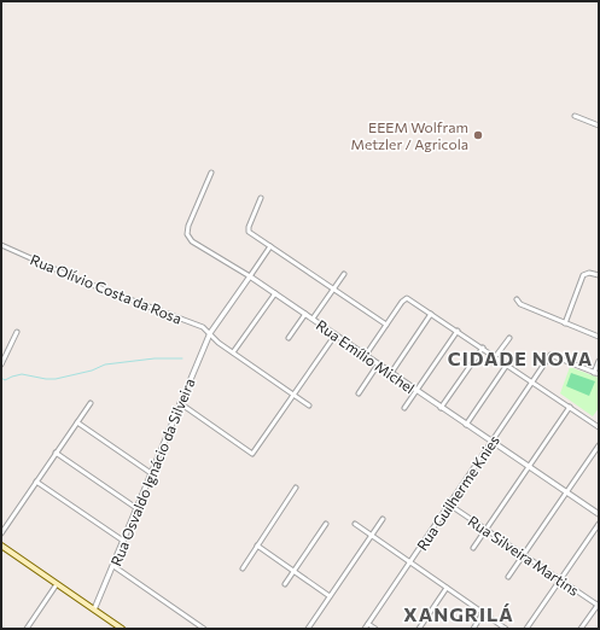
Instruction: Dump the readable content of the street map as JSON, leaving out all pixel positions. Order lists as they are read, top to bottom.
{
  "streets": {
    "street": [
      "Rua Olívio Costa da Rosa",
      "Rua Emílio Michel",
      "Rua Osvaldo Ignácio da Silveira",
      "Rua Guilherme Knies",
      "Rua Silveira Martins"
    ]
  },
  "crossings": [
    ["Rua Olívio Costa da Rosa", "Rua Osvaldo Ignácio da Silveira"],
    ["Rua Emílio Michel", "Rua Osvaldo Ignácio da Silveira"],
    ["Rua Emílio Michel", "Rua Guilherme Knies"],
    ["Rua Guilherme Knies", "Rua Silveira Martins"]
  ],
  "districts": ["CIDADE NOVA", "XANGRILÁ"],
  "places": ["EEEM Wolfram Metzler / Agricola"]
}
